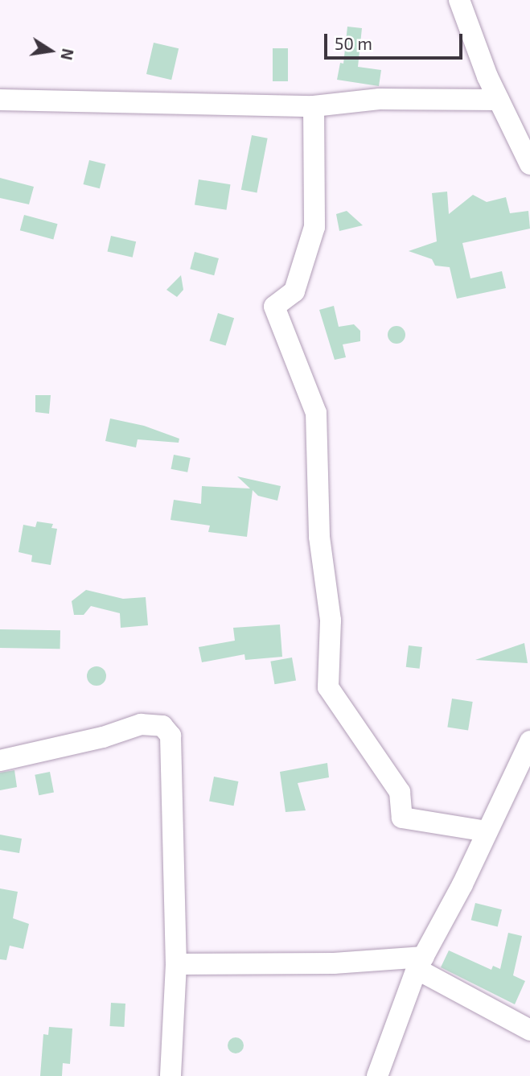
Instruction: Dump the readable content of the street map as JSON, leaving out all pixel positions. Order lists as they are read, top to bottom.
{
  "scale_bar": "50 m",
  "north": "right"
}
